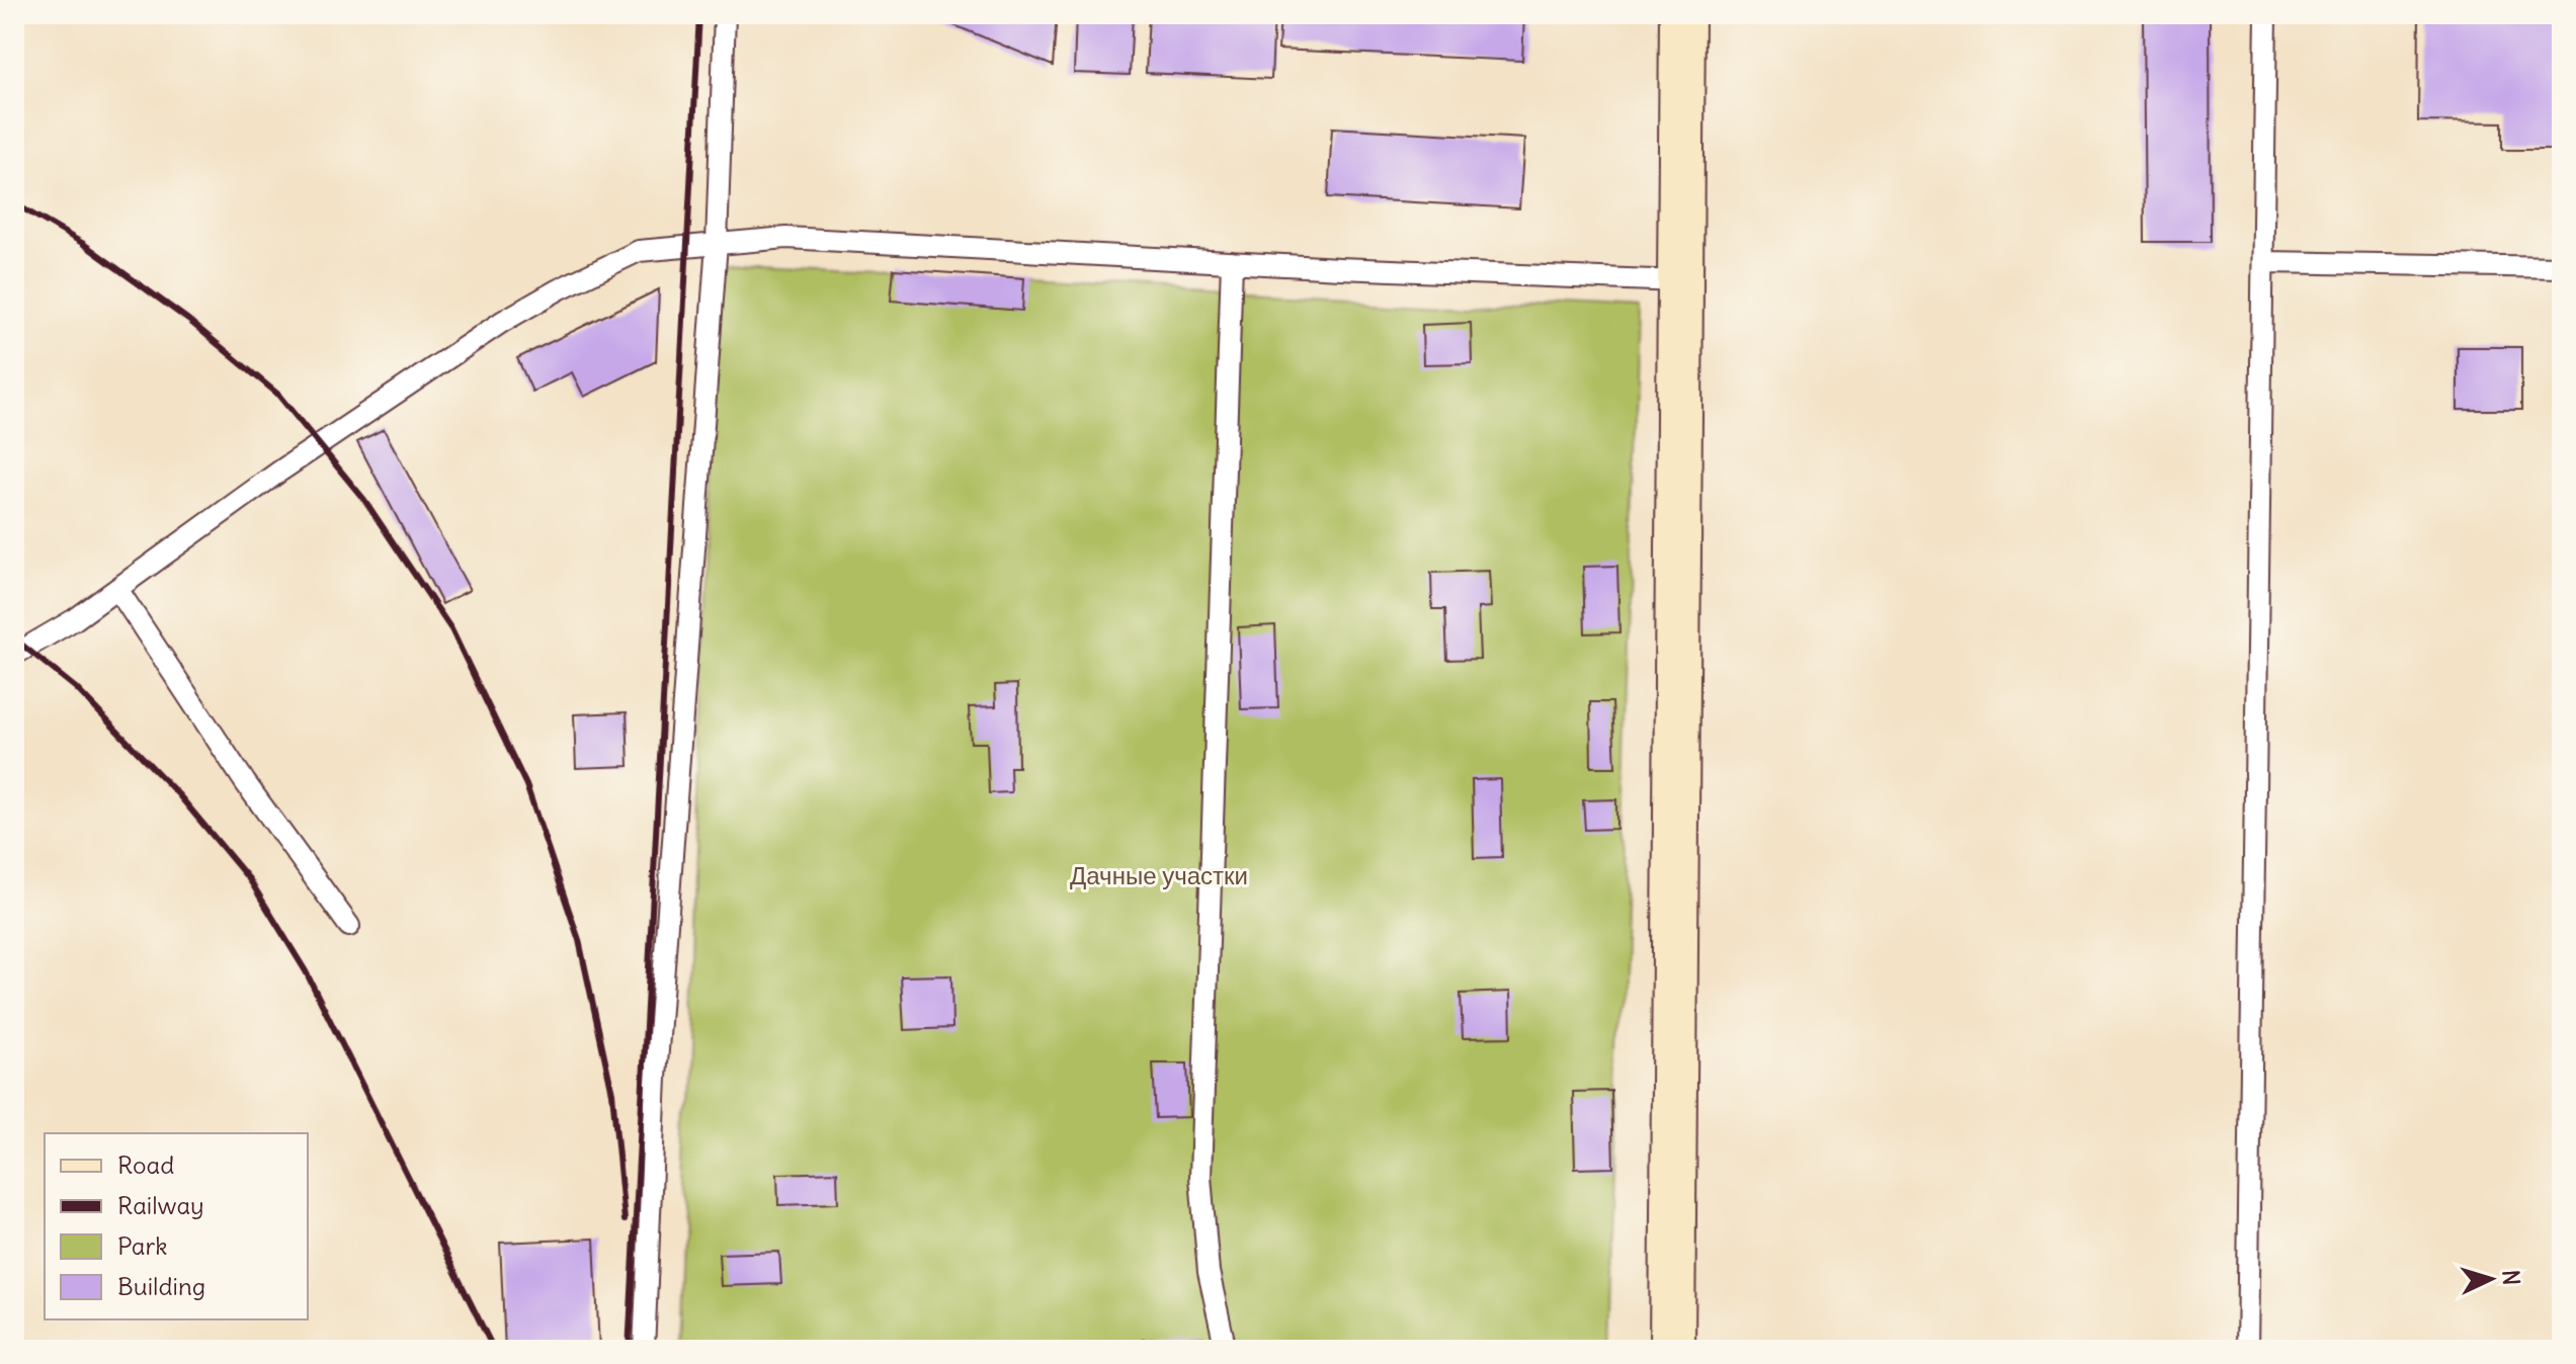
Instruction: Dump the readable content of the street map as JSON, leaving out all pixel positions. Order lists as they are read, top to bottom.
{
  "parks": ["Дачные участки"],
  "legend": [
    "Road",
    "Railway",
    "Park",
    "Building"
  ],
  "north": "right"
}
